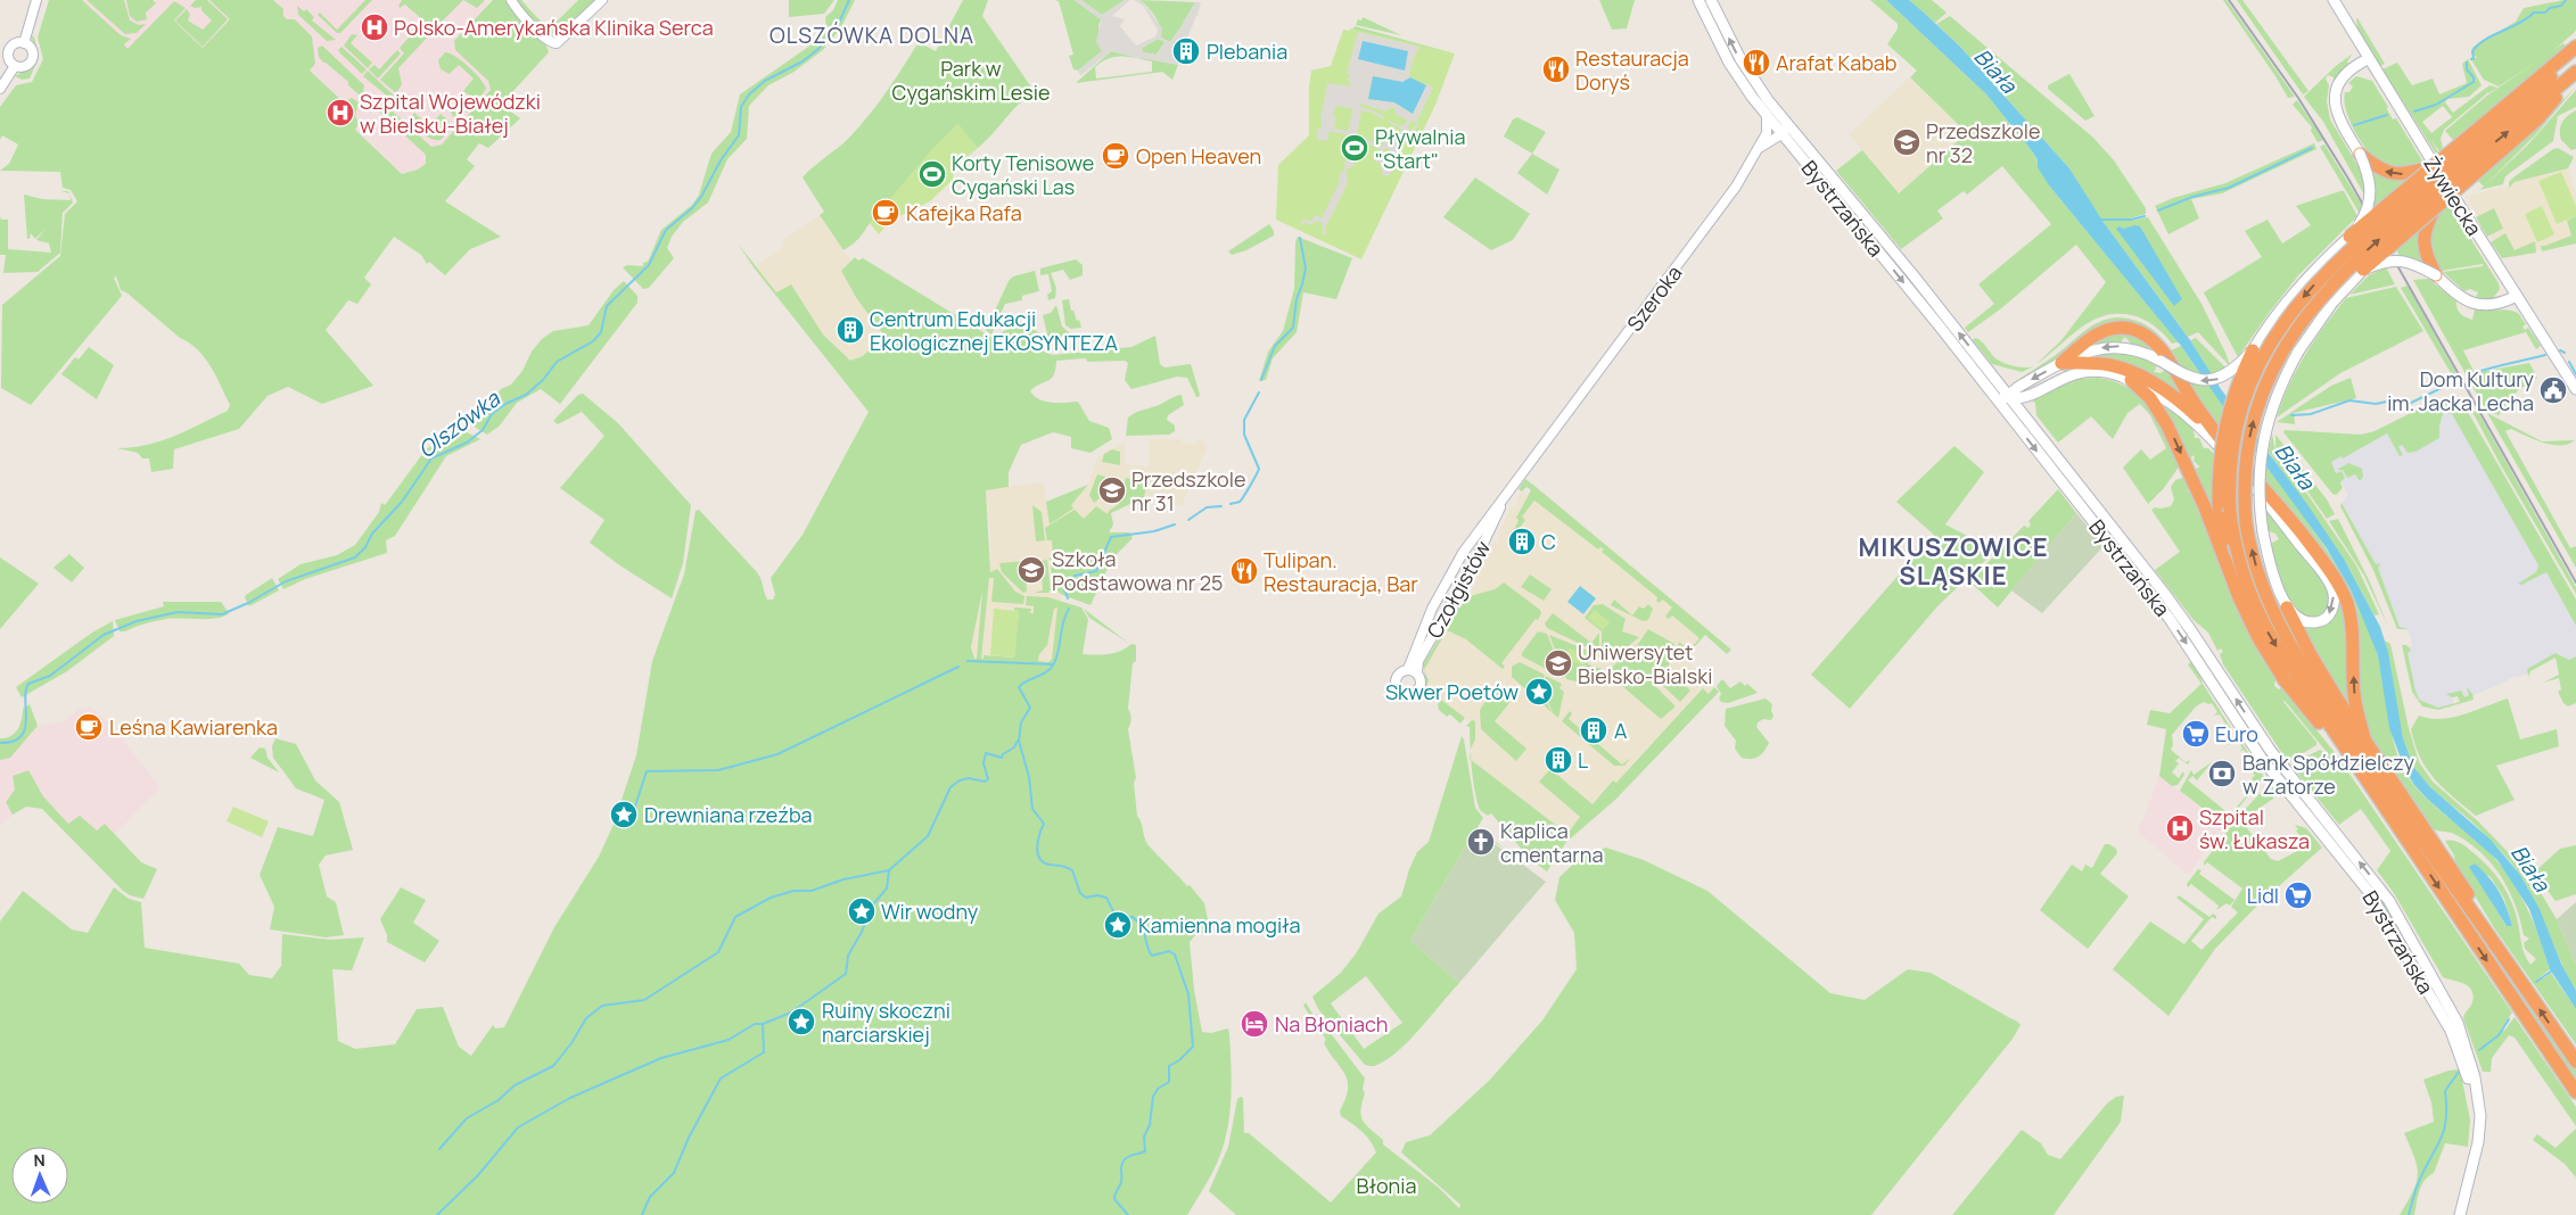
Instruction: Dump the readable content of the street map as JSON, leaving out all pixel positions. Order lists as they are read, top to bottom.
{
  "streets": {
    "main road": ["Żywiecka", "Bystrzańska"],
    "street": ["Szeroka", "Czołgistów"]
  },
  "crossings": [
    ["Bystrzańska", "Szeroka"],
    ["Szeroka", "Czołgistów"]
  ],
  "districts": ["OLSZÓWKA DOLNA", "MIKUSZOWICE ŚLĄSKIE"],
  "water": ["Biała", "Olszówka"],
  "parks": ["Park w Cygańskim Lesie", "Błonia"],
  "places": {
    "hospital": ["Polsko-Amerykańska Klinika Serca", "Szpital Wojewódzki w Bielsku-Białej", "Szpital św. Łukasza"],
    "building": [
      "Plebania",
      "Centrum Edukacji Ekologicznej EKOSYNTEZA",
      "C",
      "A",
      "L"
    ],
    "restaurant": ["Arafat Kabab", "Restauracja Doryś", "Tulipan. Restauracja, Bar"],
    "school or university": [
      "Przedszkole nr 32",
      "Przedszkole nr 31",
      "Szkoła Podstawowa nr 25",
      "Uniwersytet Bielsko-Bialski"
    ],
    "sports": ["Pływalnia \"Start\"", "Korty Tenisowe Cygański Las"],
    "cafe": ["Open Heaven", "Kafejka Rafa", "Leśna Kawiarenka"],
    "public building": ["Dom Kultury im. Jacka Lecha"],
    "place": [
      "Skwer Poetów",
      "Drewniana rzeźba",
      "Wir wodny",
      "Kamienna mogiła",
      "Ruiny skoczni narciarskiej"
    ],
    "supermarket": ["Euro", "Lidl"],
    "bank": ["Bank Spółdzielczy w Zatorze"],
    "church": ["Kaplica cmentarna"],
    "hotel": ["Na Błoniach"]
  },
  "north": "top"
}
